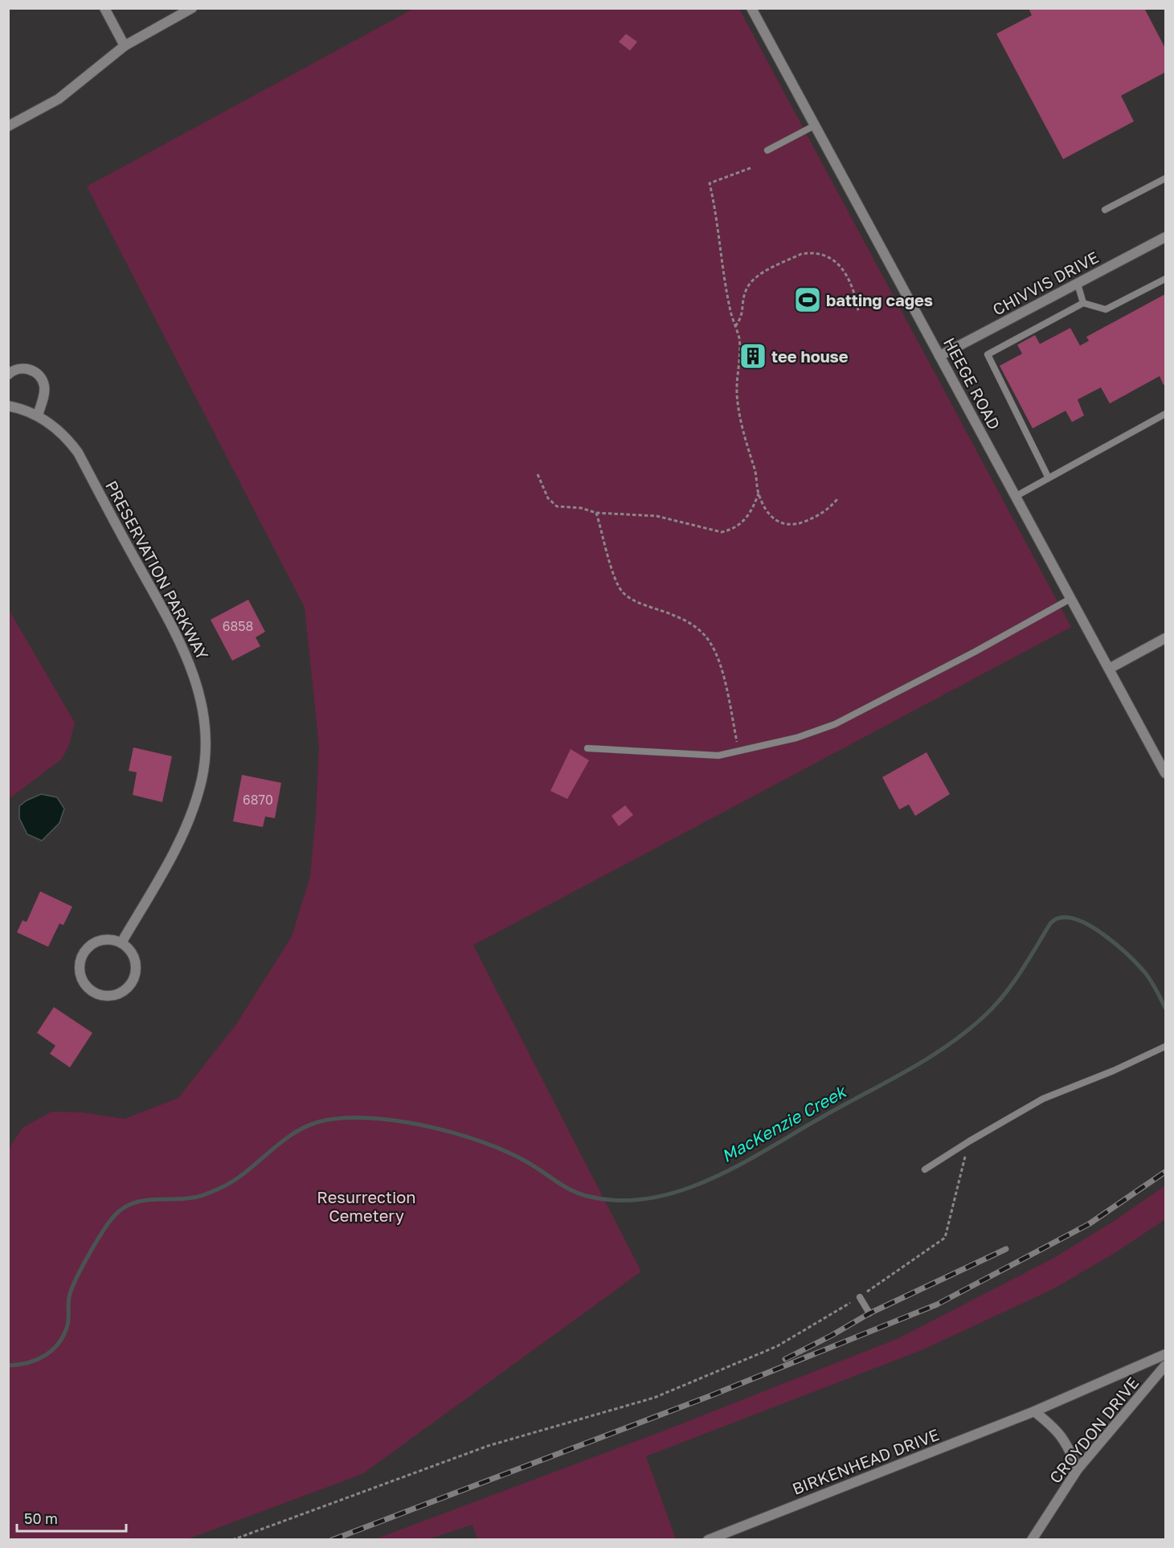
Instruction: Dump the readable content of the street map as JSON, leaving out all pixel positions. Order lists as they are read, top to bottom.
{
  "streets": {
    "street": [
      "CHIVVIS DRIVE",
      "HEEGE ROAD",
      "PRESERVATION PARKWAY",
      "CROYDON DRIVE",
      "BIRKENHEAD DRIVE"
    ]
  },
  "crossings": [
    ["CHIVVIS DRIVE", "HEEGE ROAD"]
  ],
  "water": ["MacKenzie Creek"],
  "parks": ["Resurrection Cemetery"],
  "places": {
    "sports": ["batting cages"],
    "building": ["tee house"]
  },
  "house_numbers": ["6858", "6870"],
  "scale_bar": "50 m"
}
